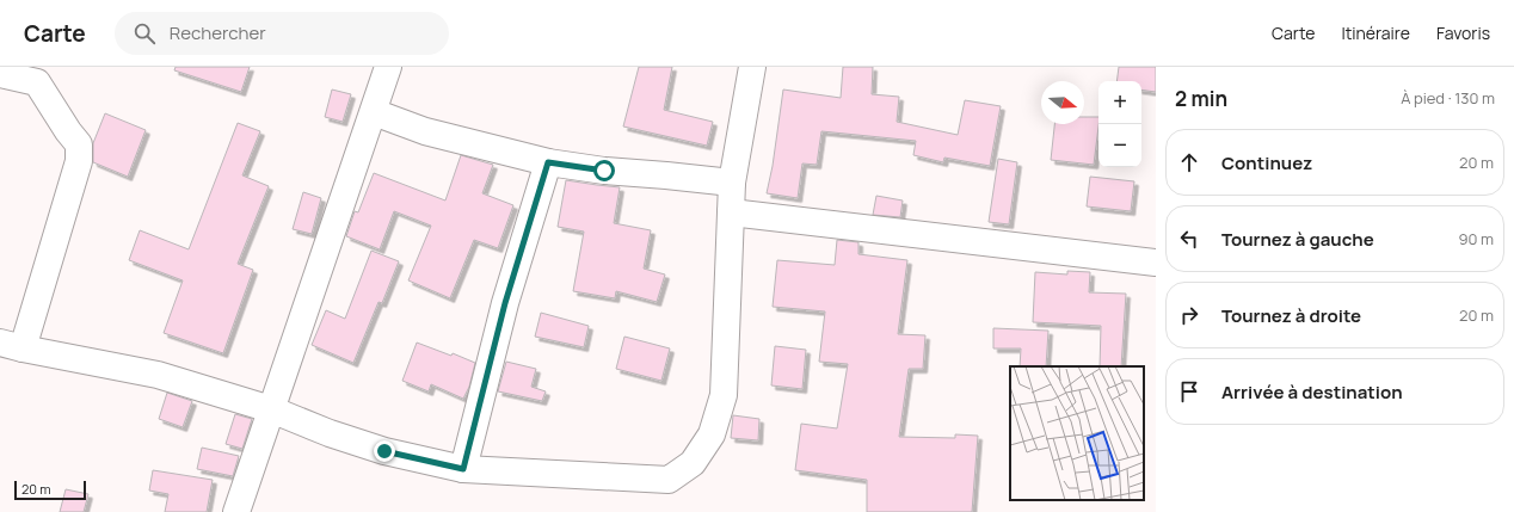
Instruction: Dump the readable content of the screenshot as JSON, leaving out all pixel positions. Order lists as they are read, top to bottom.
{
  "scale_bar": "20 m",
  "north": "right",
  "page": {
    "header": "Carte",
    "search": "Rechercher",
    "nav": ["Carte", "Itinéraire", "Favoris"],
    "heading": ["2 min", "À pied · 130 m"],
    "map_buttons": ["+", "−"],
    "list": [
      ["Continuez", "20 m"],
      ["Tournez à gauche", "90 m"],
      ["Tournez à droite", "20 m"],
      "Arrivée à destination"
    ],
    "scale": "20 m"
  }
}
